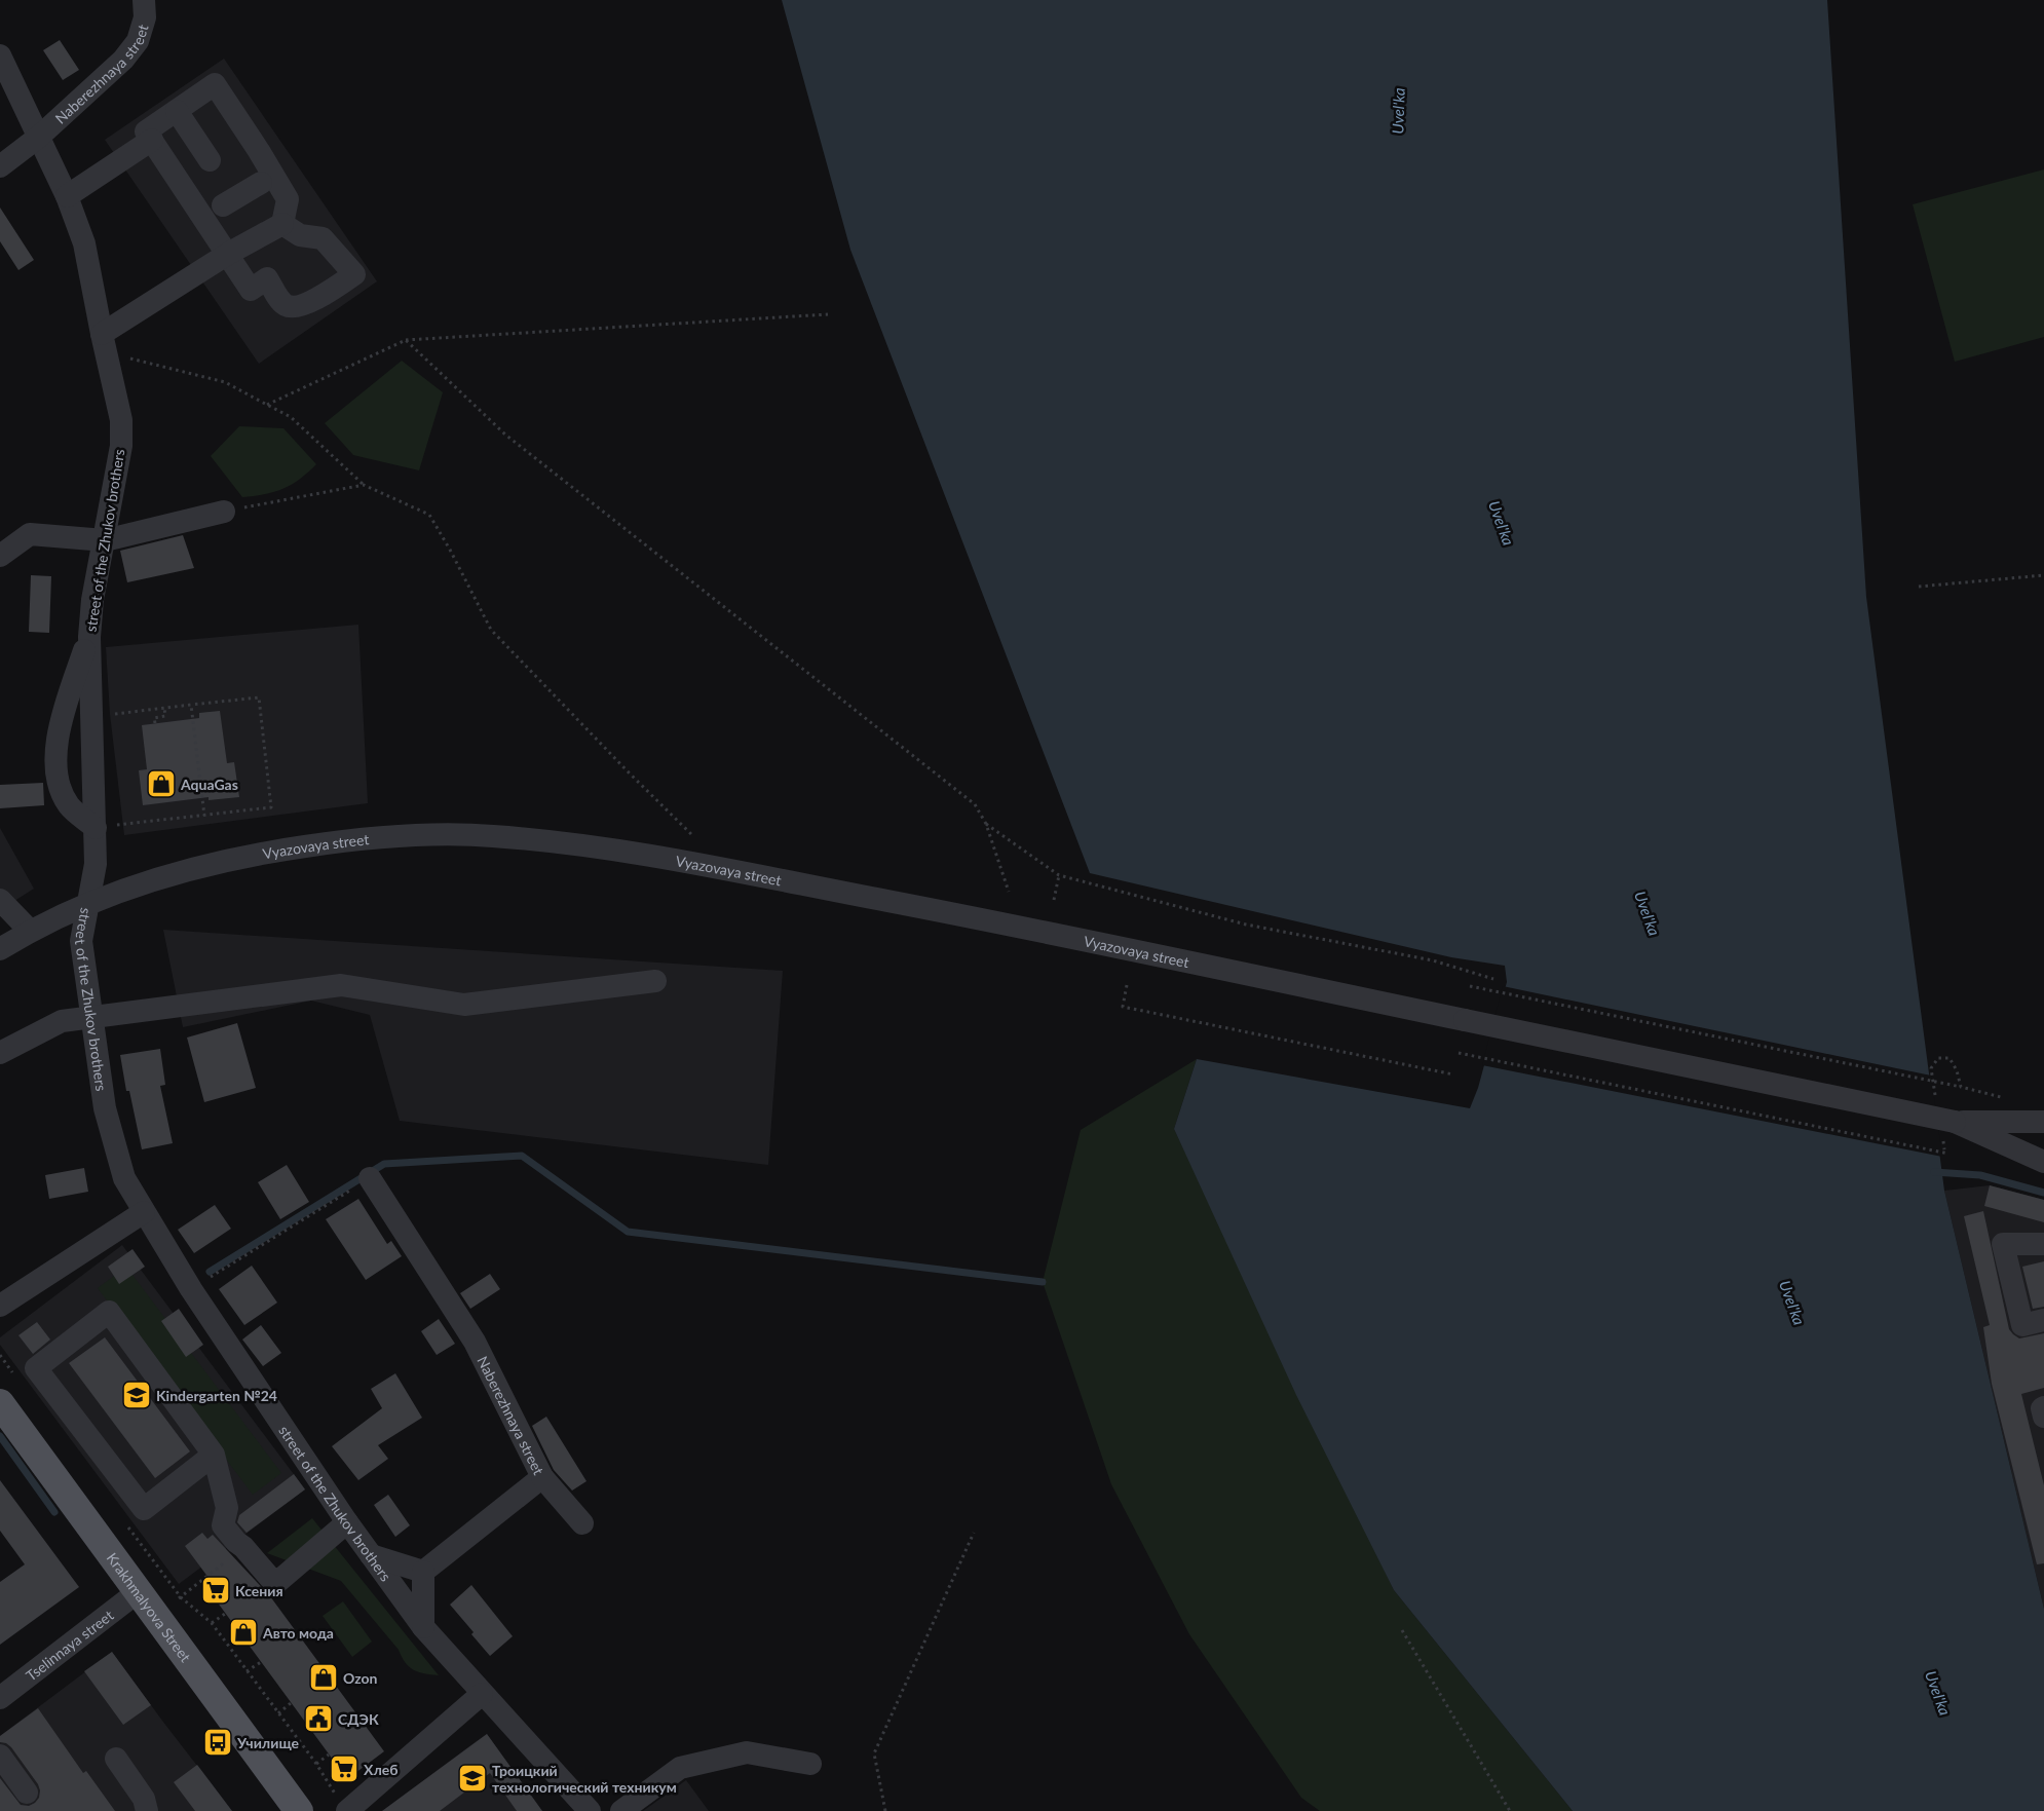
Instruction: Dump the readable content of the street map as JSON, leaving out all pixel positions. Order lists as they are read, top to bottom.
{
  "streets": {
    "main road": ["Krakhmalyova Street"],
    "street": [
      "Naberezhnaya street",
      "street of the Zhukov brothers",
      "Vyazovaya street",
      "Tselinnaya street"
    ]
  },
  "crossings": [
    ["Naberezhnaya street", "street of the Zhukov brothers"],
    ["street of the Zhukov brothers", "Vyazovaya street"],
    ["Krakhmalyova Street", "Tselinnaya street"]
  ],
  "water": ["Uvel'ka"],
  "places": {
    "shop": ["AquaGas", "Авто мода", "Ozon"],
    "school or university": ["Kindergarten №24", "Троицкий технологический техникум"],
    "supermarket": ["Ксения", "Хлеб"],
    "public building": ["СДЭК"],
    "bus stop": ["Училище"]
  }
}
